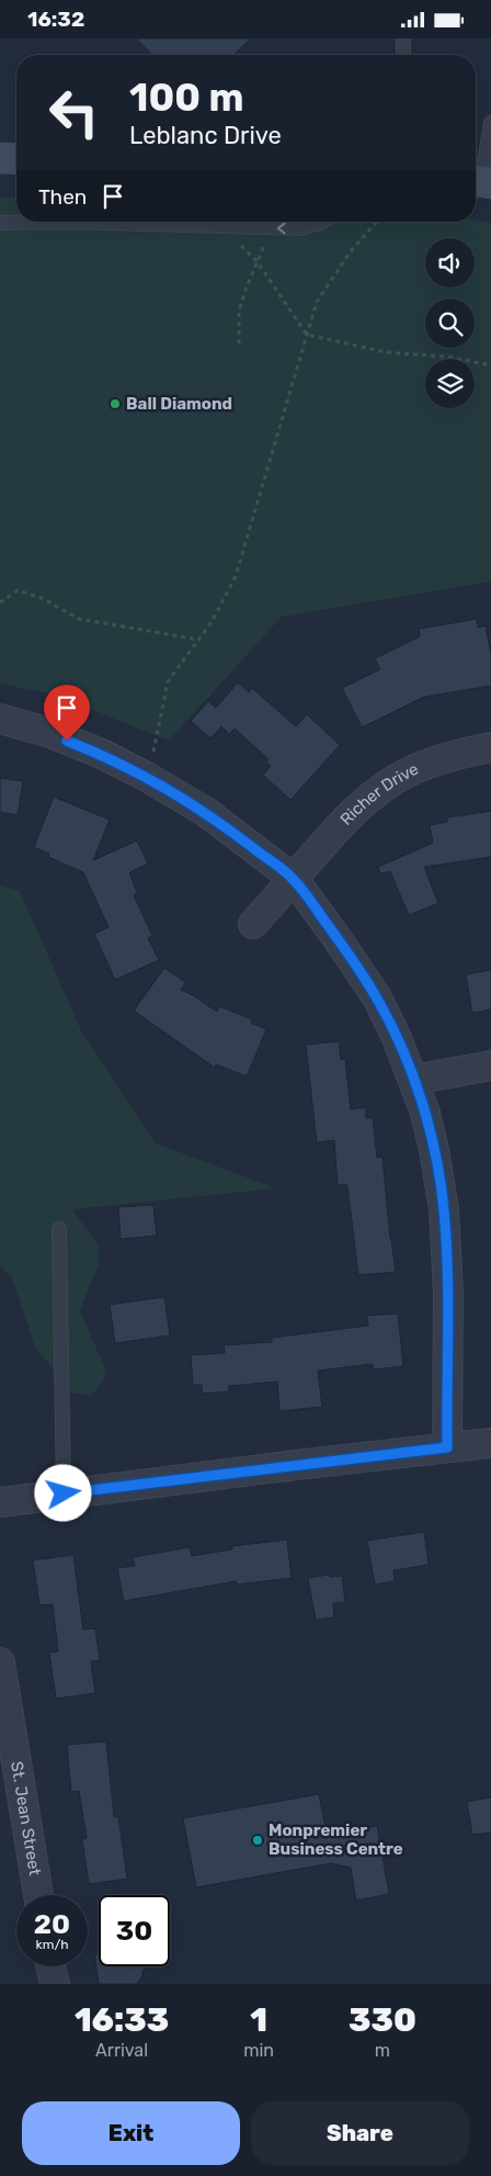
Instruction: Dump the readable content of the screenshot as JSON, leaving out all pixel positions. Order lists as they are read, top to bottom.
{
  "streets": {
    "street": ["Richer Drive", "St. Jean Street"]
  },
  "places": ["Ball Diamond", "Monpremier Business Centre"],
  "page": {
    "status": "16:32",
    "turn": ["100 m", "Leblanc Drive"],
    "then": "Then",
    "speed": "20 km/h",
    "limit": "30",
    "eta": [
      "16:33",
      "Arrival",
      "1",
      "min",
      "330",
      "m"
    ],
    "buttons": ["Exit", "Share"]
  }
}
